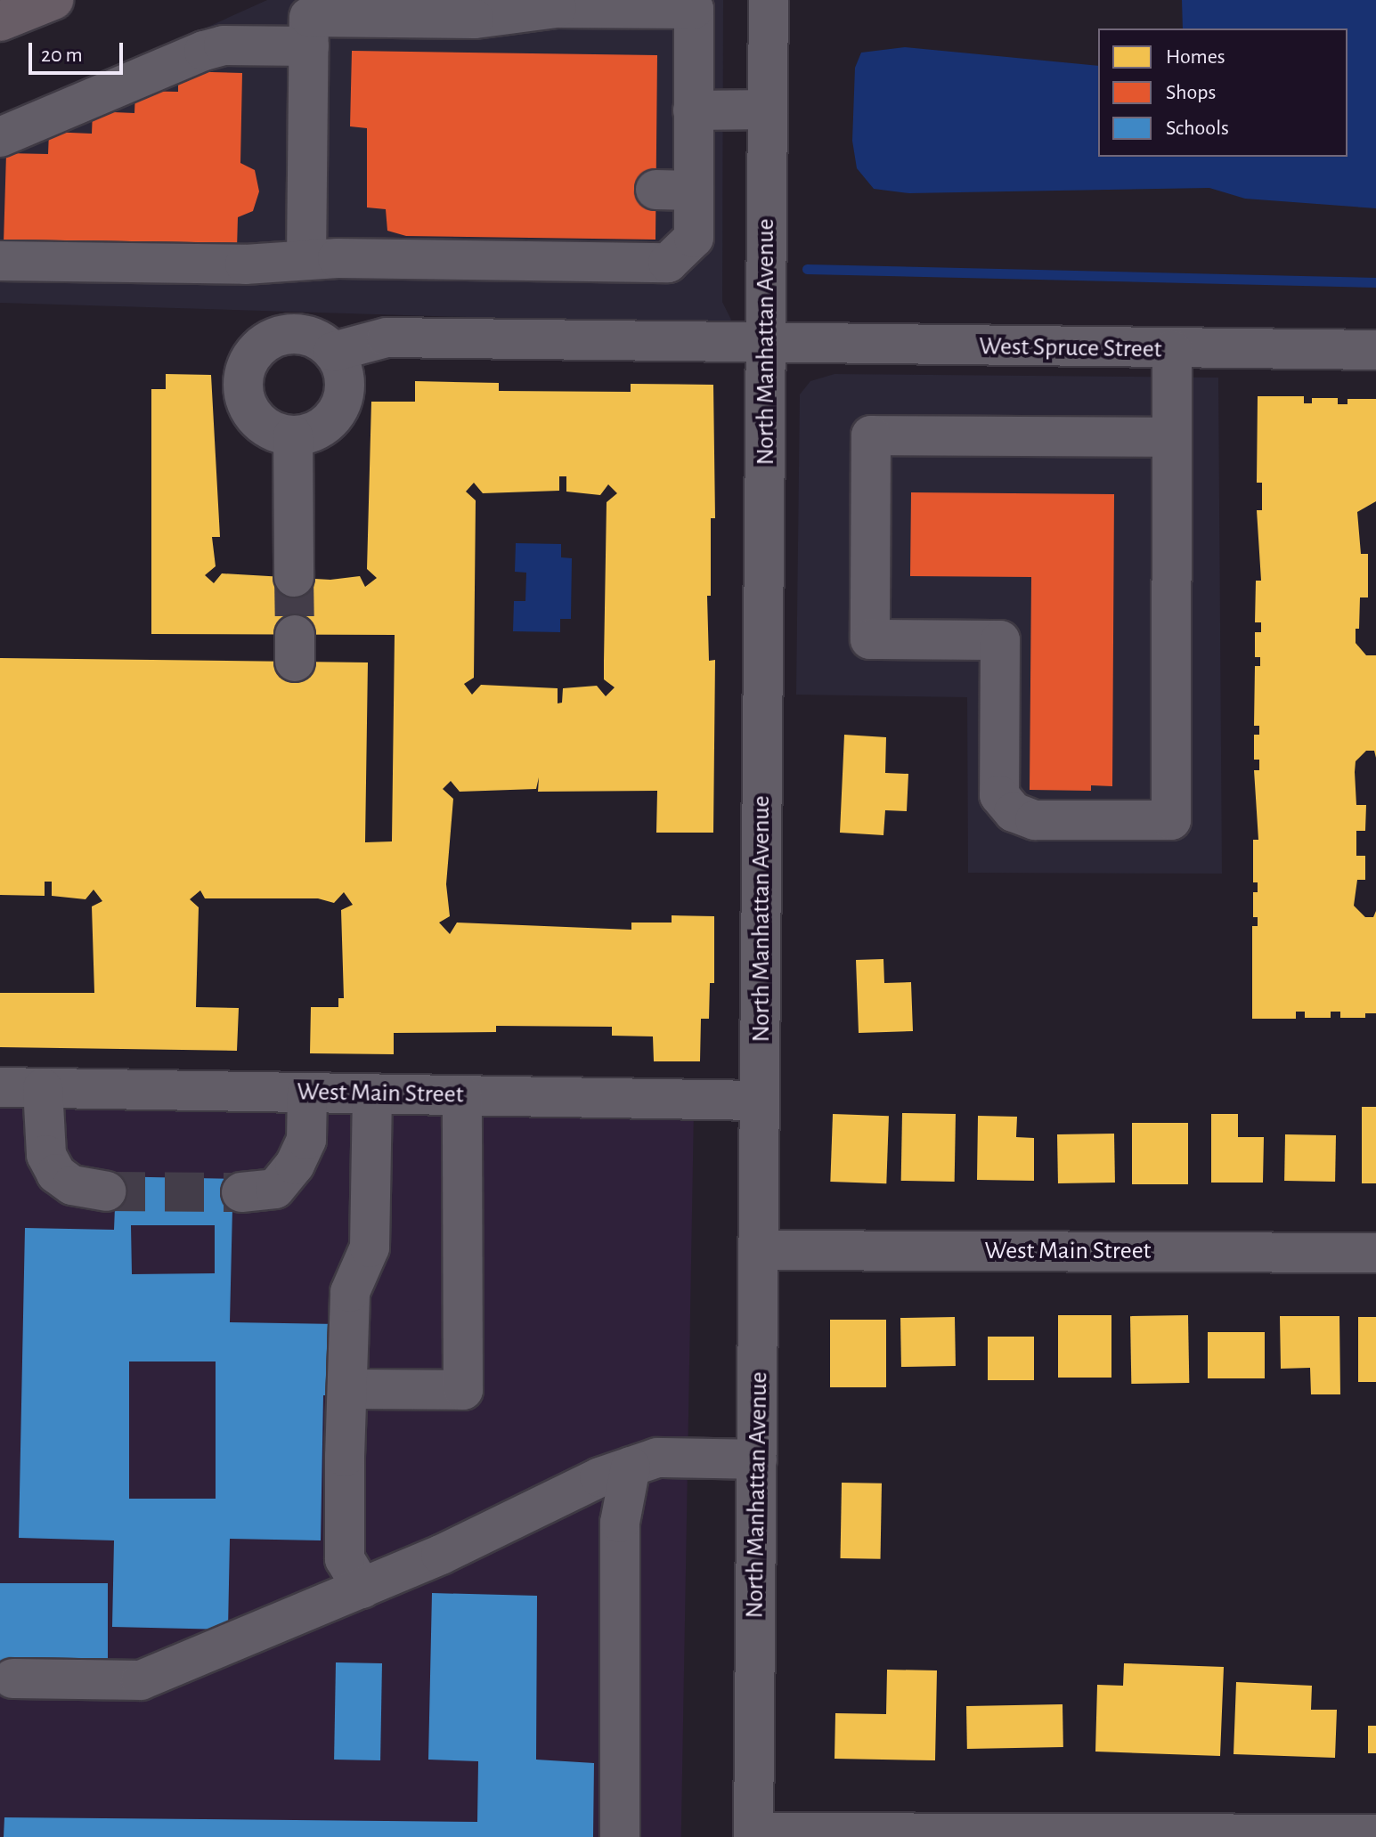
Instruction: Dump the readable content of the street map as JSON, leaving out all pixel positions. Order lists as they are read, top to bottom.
{
  "streets": {
    "street": ["North Manhattan Avenue", "West Spruce Street", "West Main Street"]
  },
  "crossings": [
    ["North Manhattan Avenue", "West Spruce Street"],
    ["North Manhattan Avenue", "West Main Street"]
  ],
  "legend": ["Homes", "Shops", "Schools"],
  "scale_bar": "20 m"
}
